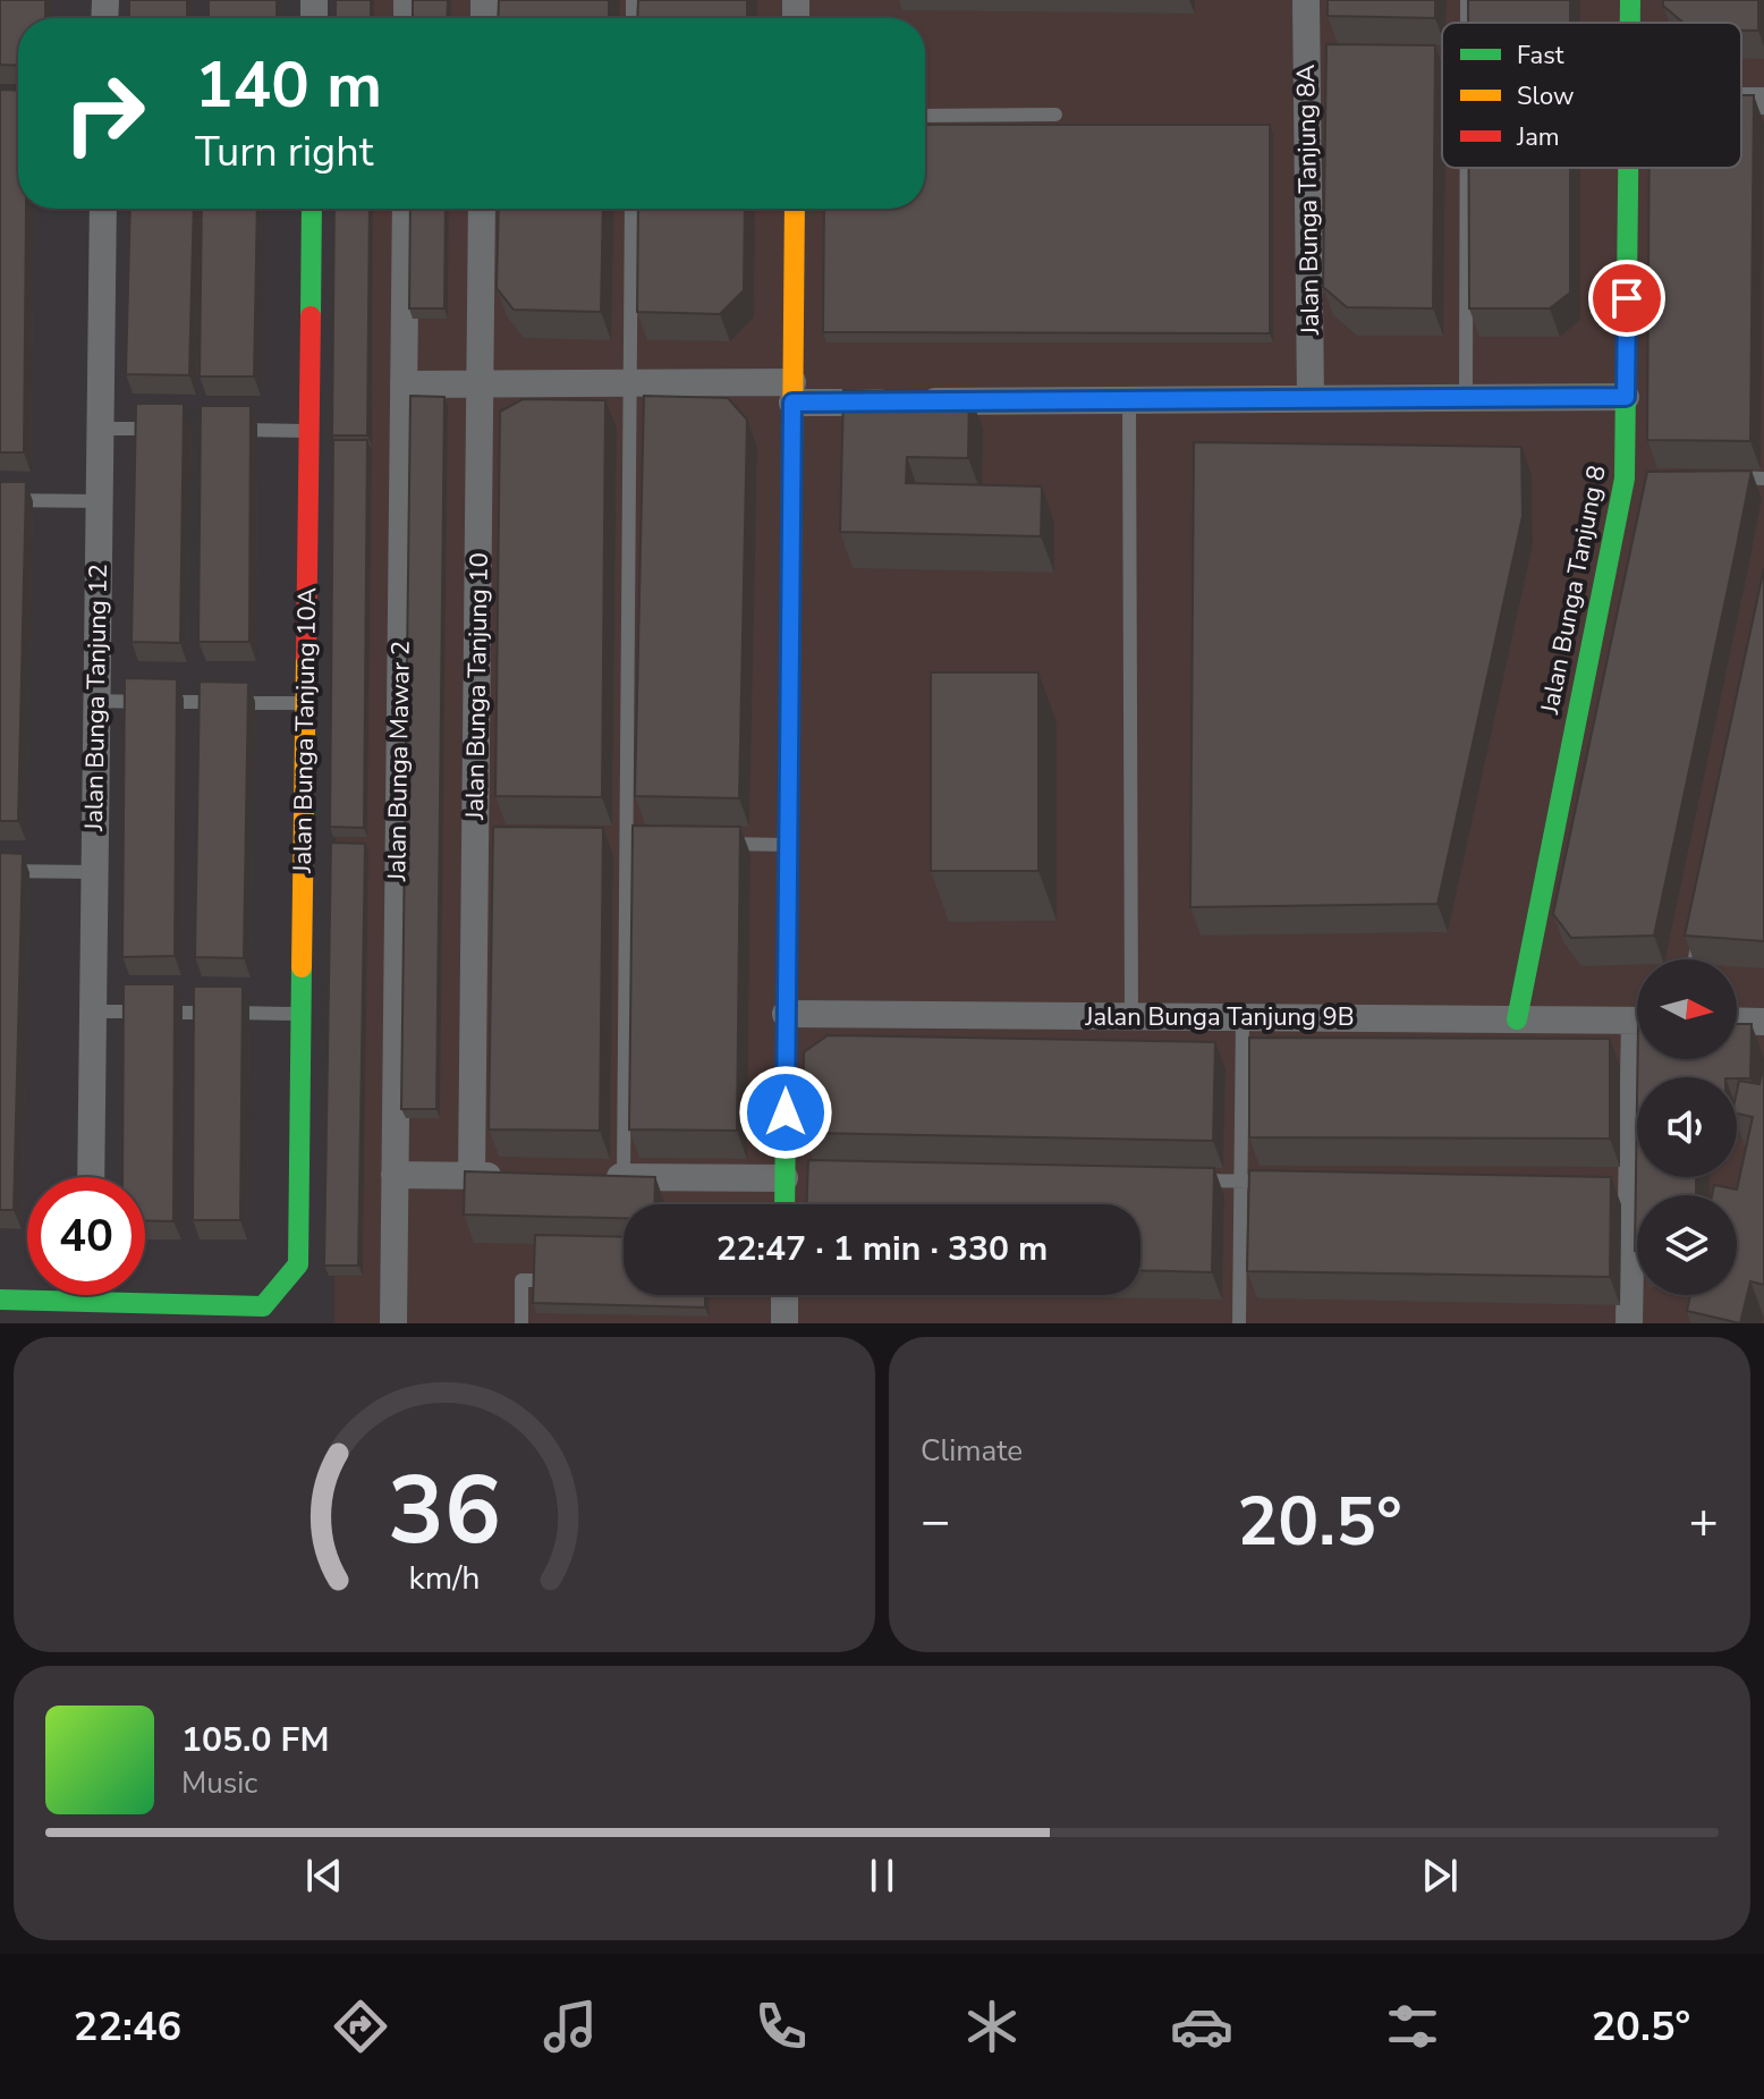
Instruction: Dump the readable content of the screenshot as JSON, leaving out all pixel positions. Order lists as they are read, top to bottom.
{
  "streets": {
    "street": [
      "Jalan Bunga Tanjung 8A",
      "Jalan Bunga Tanjung 8",
      "Jalan Bunga Tanjung 10",
      "Jalan Bunga Tanjung 12",
      "Jalan Bunga Tanjung 10A",
      "Jalan Bunga Mawar 2",
      "Jalan Bunga Tanjung 9B"
    ]
  },
  "crossings": [
    ["Jalan Bunga Tanjung 8", "Jalan Bunga Tanjung 9B"]
  ],
  "legend": ["Fast", "Slow", "Jam"],
  "north": "right",
  "page": {
    "turn": ["140 m", "Turn right"],
    "limit": "40",
    "trip": "22:47 · 1 min · 330 m",
    "tile": "Climate",
    "heat": ["−", "20.5°", "+"],
    "song": ["105.0 FM", "Music"],
    "tabs": ["22:46", "20.5°"],
    "gauge": ["36", "km/h"]
  }
}
